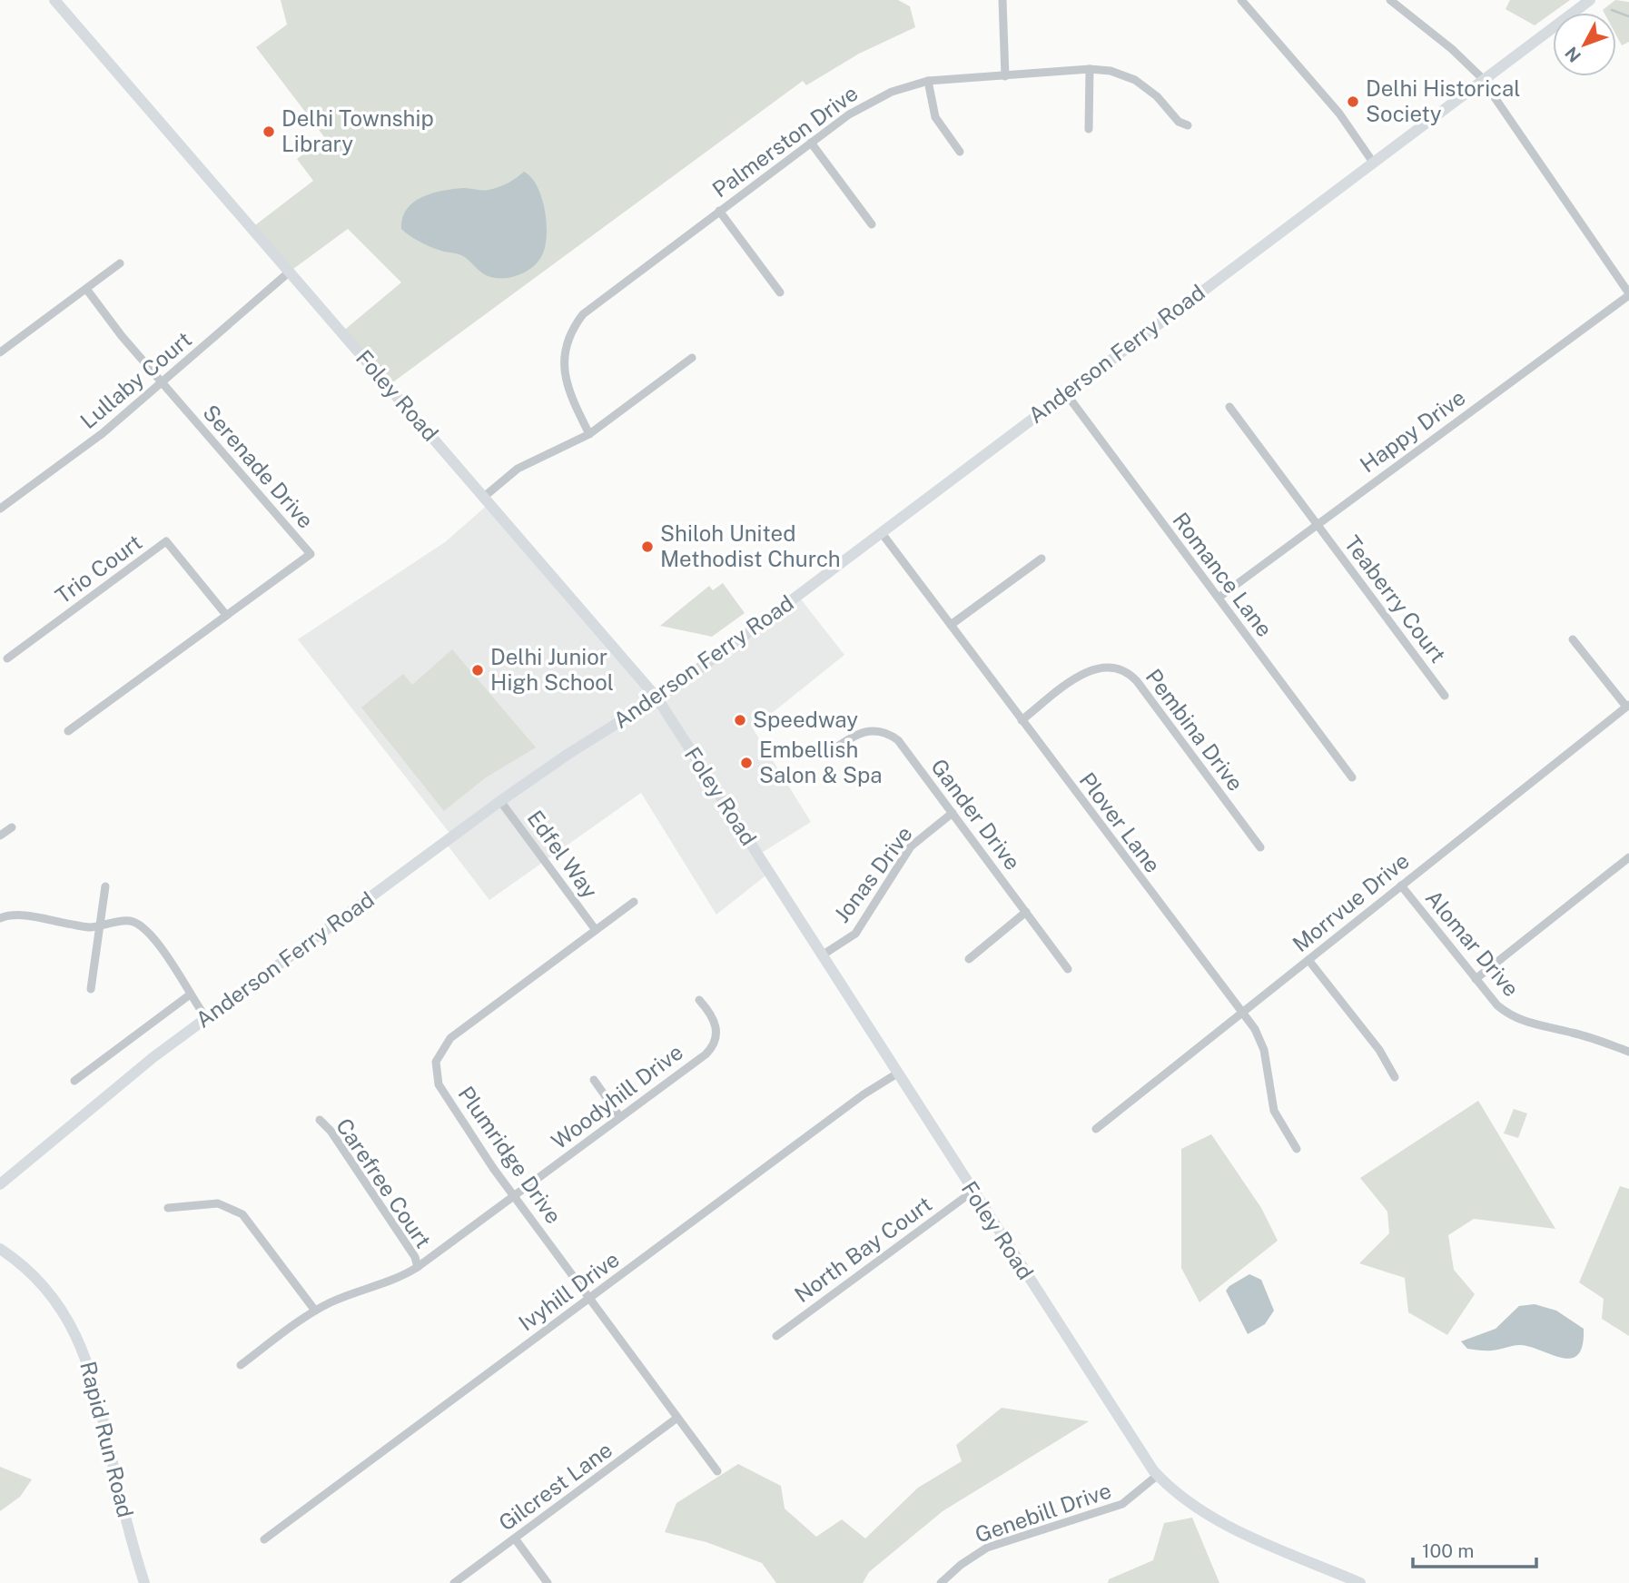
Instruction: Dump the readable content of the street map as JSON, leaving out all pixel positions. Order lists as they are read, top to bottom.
{
  "streets": {
    "street": [
      "Palmerston Drive",
      "Anderson Ferry Road",
      "Lullaby Court",
      "Foley Road",
      "Happy Drive",
      "Serenade Drive",
      "Trio Court",
      "Romance Lane",
      "Teaberry Court",
      "Pembina Drive",
      "Gander Drive",
      "Plover Lane",
      "Edfel Way",
      "Jonas Drive",
      "Morrvue Drive",
      "Alomar Drive",
      "Woodyhill Drive",
      "Plumridge Drive",
      "Carefree Court",
      "North Bay Court",
      "Ivyhill Drive",
      "Rapid Run Road",
      "Gilcrest Lane",
      "Genebill Drive"
    ]
  },
  "crossings": [
    ["Anderson Ferry Road", "Foley Road"],
    ["Anderson Ferry Road", "Romance Lane"],
    ["Anderson Ferry Road", "Plover Lane"],
    ["Anderson Ferry Road", "Edfel Way"],
    ["Lullaby Court", "Foley Road"],
    ["Lullaby Court", "Serenade Drive"],
    ["Foley Road", "Jonas Drive"],
    ["Foley Road", "North Bay Court"],
    ["Foley Road", "Ivyhill Drive"],
    ["Foley Road", "Genebill Drive"],
    ["Happy Drive", "Romance Lane"],
    ["Happy Drive", "Teaberry Court"],
    ["Serenade Drive", "Trio Court"],
    ["Pembina Drive", "Plover Lane"],
    ["Gander Drive", "Jonas Drive"],
    ["Plover Lane", "Morrvue Drive"],
    ["Edfel Way", "Plumridge Drive"],
    ["Morrvue Drive", "Alomar Drive"],
    ["Woodyhill Drive", "Plumridge Drive"],
    ["Woodyhill Drive", "Carefree Court"],
    ["Plumridge Drive", "Ivyhill Drive"],
    ["Plumridge Drive", "Gilcrest Lane"]
  ],
  "places": [
    "Delhi Historical Society",
    "Delhi Township Library",
    "Shiloh United Methodist Church",
    "Delhi Junior High School",
    "Speedway",
    "Embellish Salon & Spa"
  ],
  "scale_bar": "100 m",
  "north": "bottom left"
}
